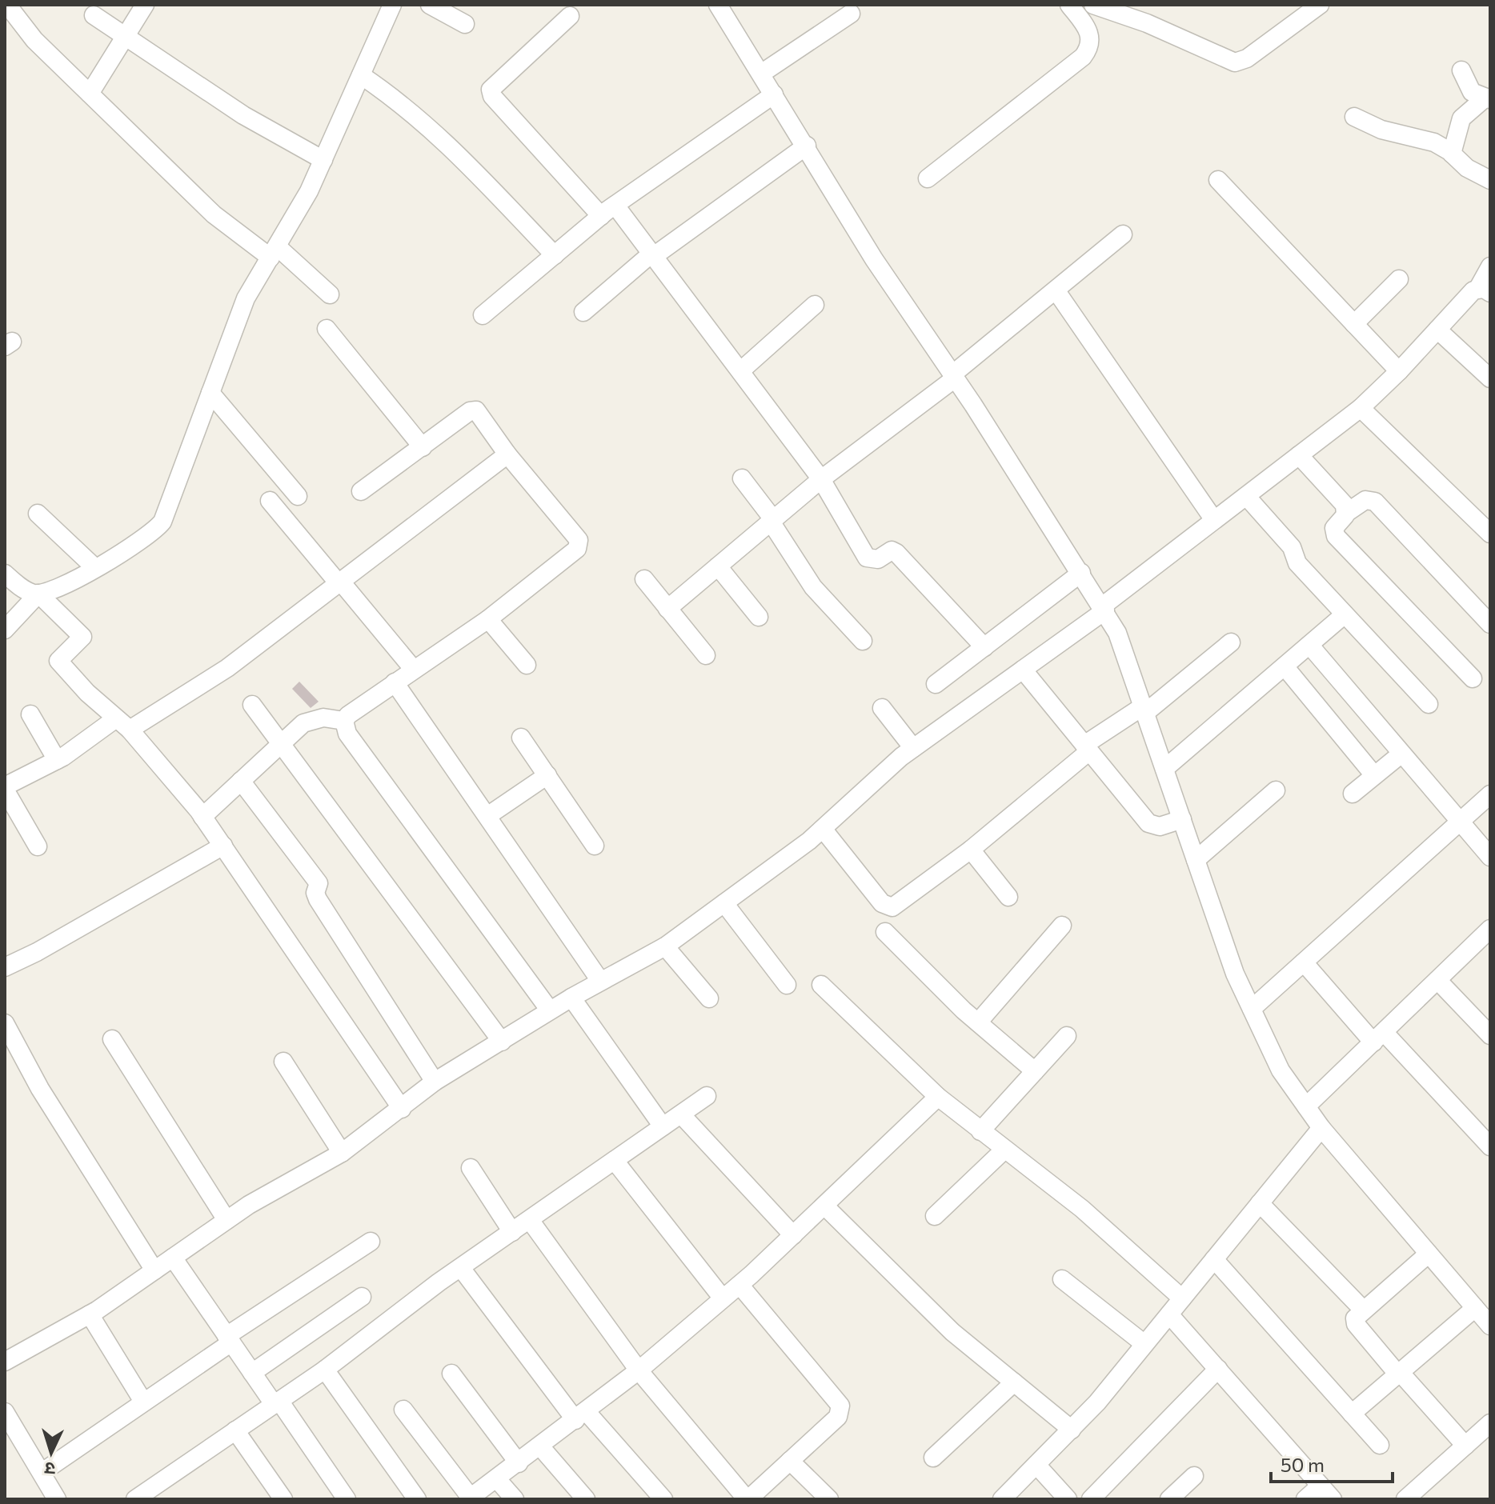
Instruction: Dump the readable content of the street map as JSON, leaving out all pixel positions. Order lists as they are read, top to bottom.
{
  "scale_bar": "50 m",
  "north": "bottom"
}
